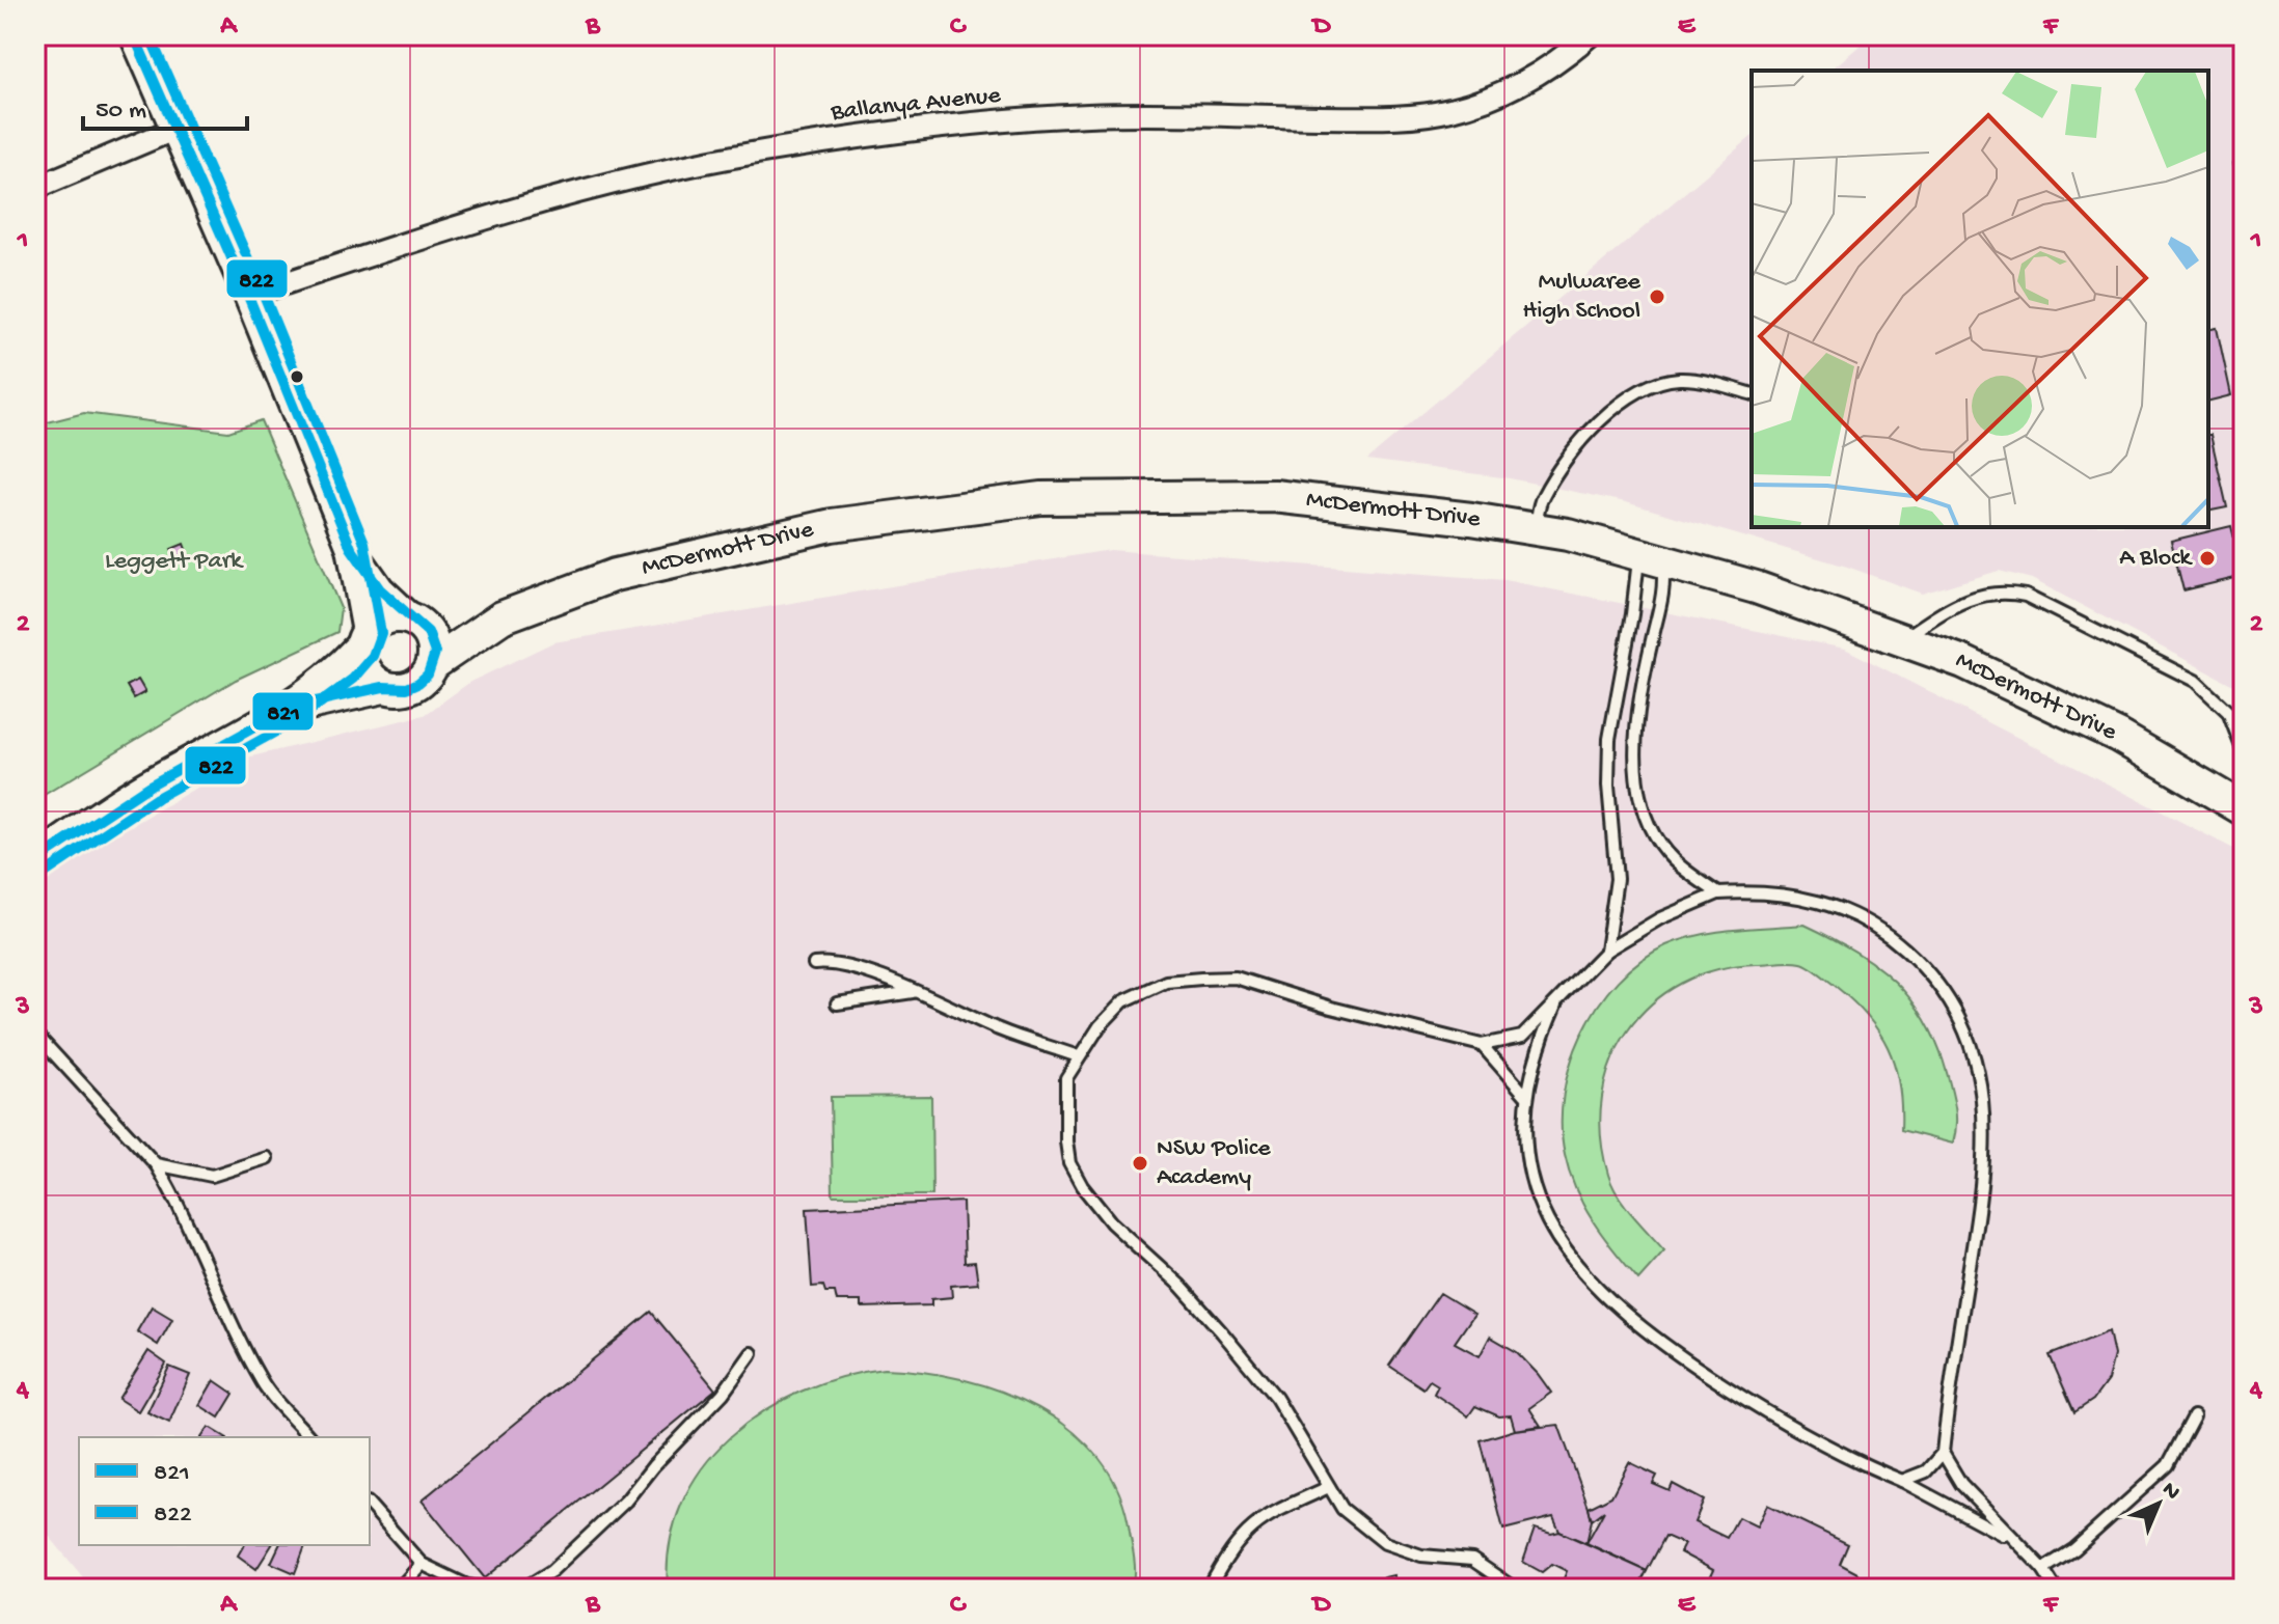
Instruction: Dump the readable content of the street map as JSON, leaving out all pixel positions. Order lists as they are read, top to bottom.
{
  "streets": {
    "main road": ["McDermott Drive"],
    "street": ["Ballanya Avenue"]
  },
  "parks": ["Leggett Park"],
  "places": ["Mulwaree High School", "A Block", "NSW Police Academy"],
  "lines": ["transit line 821", "transit line 822"],
  "legend": ["821", "822"],
  "scale_bar": "50 m",
  "north": "top right",
  "grid": {
    "columns": [
      "A",
      "B",
      "C",
      "D",
      "E",
      "F"
    ],
    "rows": [
      "1",
      "2",
      "3",
      "4"
    ]
  }
}
